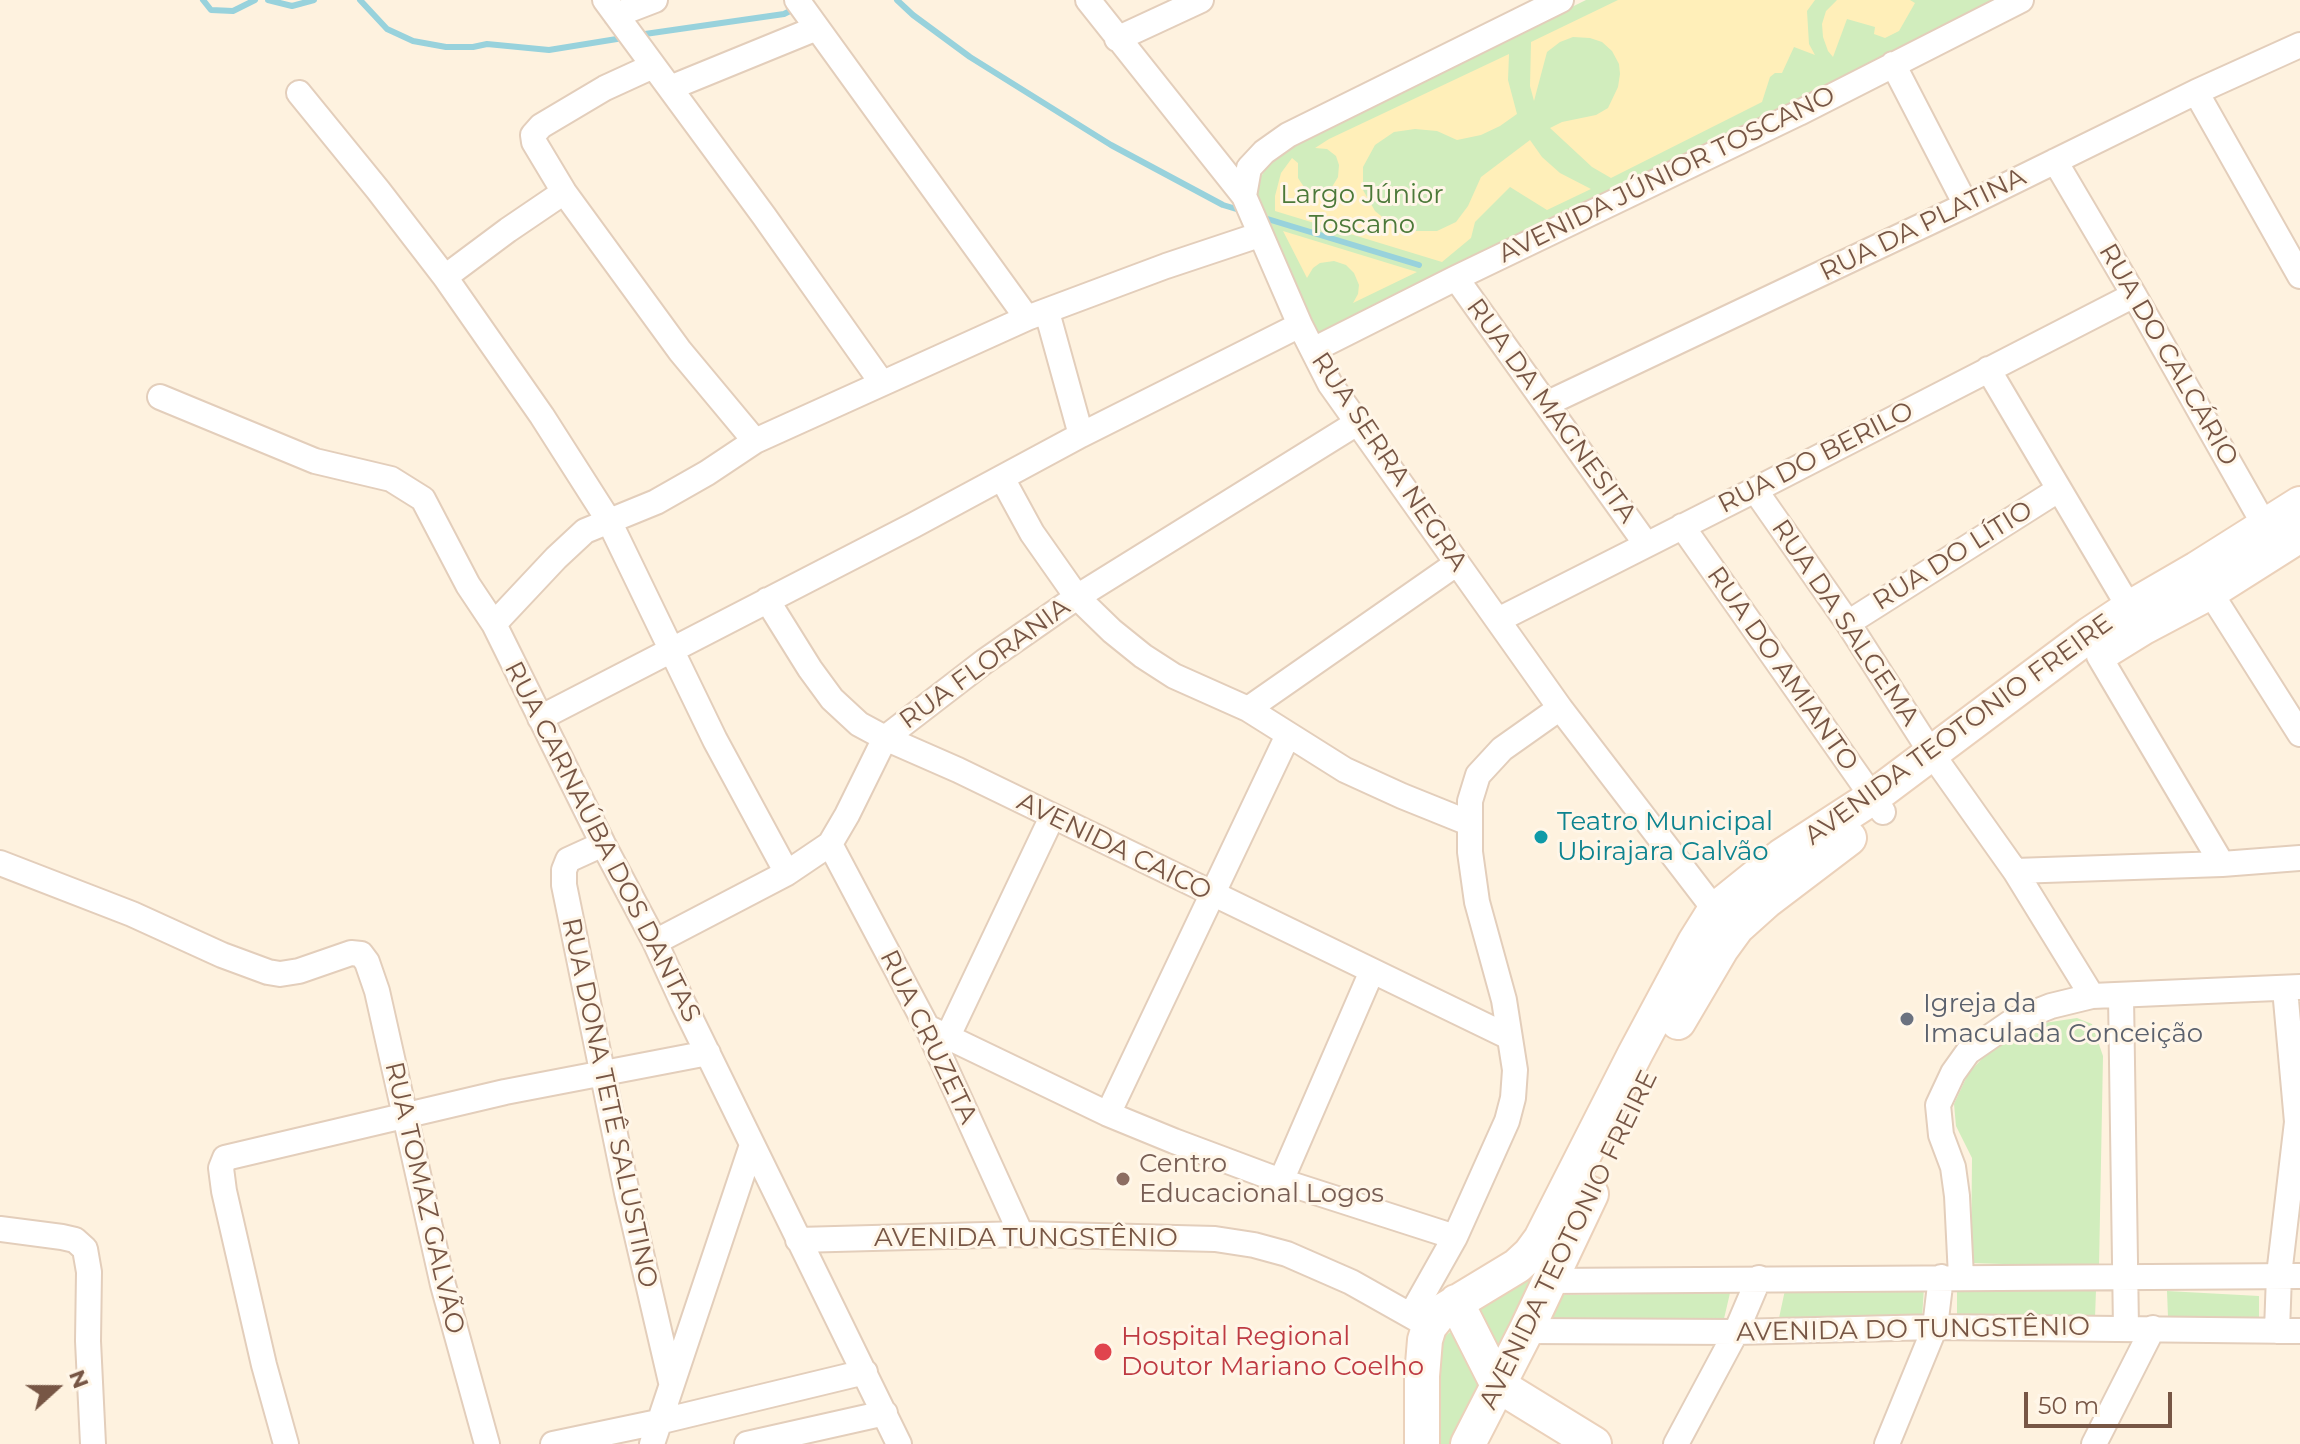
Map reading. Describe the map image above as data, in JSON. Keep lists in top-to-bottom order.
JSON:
{
  "streets": {
    "street": [
      "AVENIDA JÚNIOR TOSCANO",
      "RUA DA PLATINA",
      "RUA DO CALCÁRIO",
      "RUA DA MAGNESITA",
      "RUA DO BERILO",
      "RUA SERRA NEGRA",
      "RUA DO LÍTIO",
      "RUA DA SALGEMA",
      "RUA FLORANIA",
      "RUA DO AMIANTO",
      "AVENIDA TEOTONIO FREIRE",
      "RUA CARNAÚBA DOS DANTAS",
      "AVENIDA CAICO",
      "RUA CRUZETA",
      "RUA DONA TETÊ SALUSTINO",
      "RUA TOMAZ GALVÃO",
      "AVENIDA TUNGSTÊNIO",
      "AVENIDA DO TUNGSTÊNIO"
    ]
  },
  "crossings": [
    ["AVENIDA JÚNIOR TOSCANO", "RUA DA MAGNESITA"],
    ["AVENIDA JÚNIOR TOSCANO", "RUA SERRA NEGRA"],
    ["RUA DA PLATINA", "RUA DO CALCÁRIO"],
    ["RUA DA PLATINA", "RUA DA MAGNESITA"],
    ["RUA DO CALCÁRIO", "RUA DO BERILO"],
    ["RUA DO CALCÁRIO", "AVENIDA TEOTONIO FREIRE"],
    ["RUA DA MAGNESITA", "RUA DO BERILO"],
    ["RUA DO BERILO", "RUA SERRA NEGRA"],
    ["RUA DO BERILO", "RUA DA SALGEMA"],
    ["RUA DO BERILO", "RUA DO AMIANTO"],
    ["RUA SERRA NEGRA", "RUA FLORANIA"],
    ["RUA SERRA NEGRA", "AVENIDA TEOTONIO FREIRE"],
    ["RUA DO LÍTIO", "RUA DA SALGEMA"],
    ["RUA DA SALGEMA", "AVENIDA TEOTONIO FREIRE"],
    ["RUA FLORANIA", "RUA CARNAÚBA DOS DANTAS"],
    ["RUA FLORANIA", "AVENIDA CAICO"],
    ["RUA FLORANIA", "RUA CRUZETA"],
    ["RUA DO AMIANTO", "AVENIDA TEOTONIO FREIRE"],
    ["AVENIDA TEOTONIO FREIRE", "AVENIDA TUNGSTÊNIO"],
    ["AVENIDA TEOTONIO FREIRE", "AVENIDA DO TUNGSTÊNIO"],
    ["RUA CARNAÚBA DOS DANTAS", "RUA DONA TETÊ SALUSTINO"],
    ["RUA CARNAÚBA DOS DANTAS", "AVENIDA TUNGSTÊNIO"],
    ["RUA CRUZETA", "AVENIDA TUNGSTÊNIO"]
  ],
  "parks": ["Largo Júnior Toscano"],
  "places": [
    "Teatro Municipal Ubirajara Galvão",
    "Igreja da Imaculada Conceição",
    "Centro Educacional Logos",
    "Hospital Regional Doutor Mariano Coelho"
  ],
  "scale_bar": "50 m",
  "north": "right"
}
